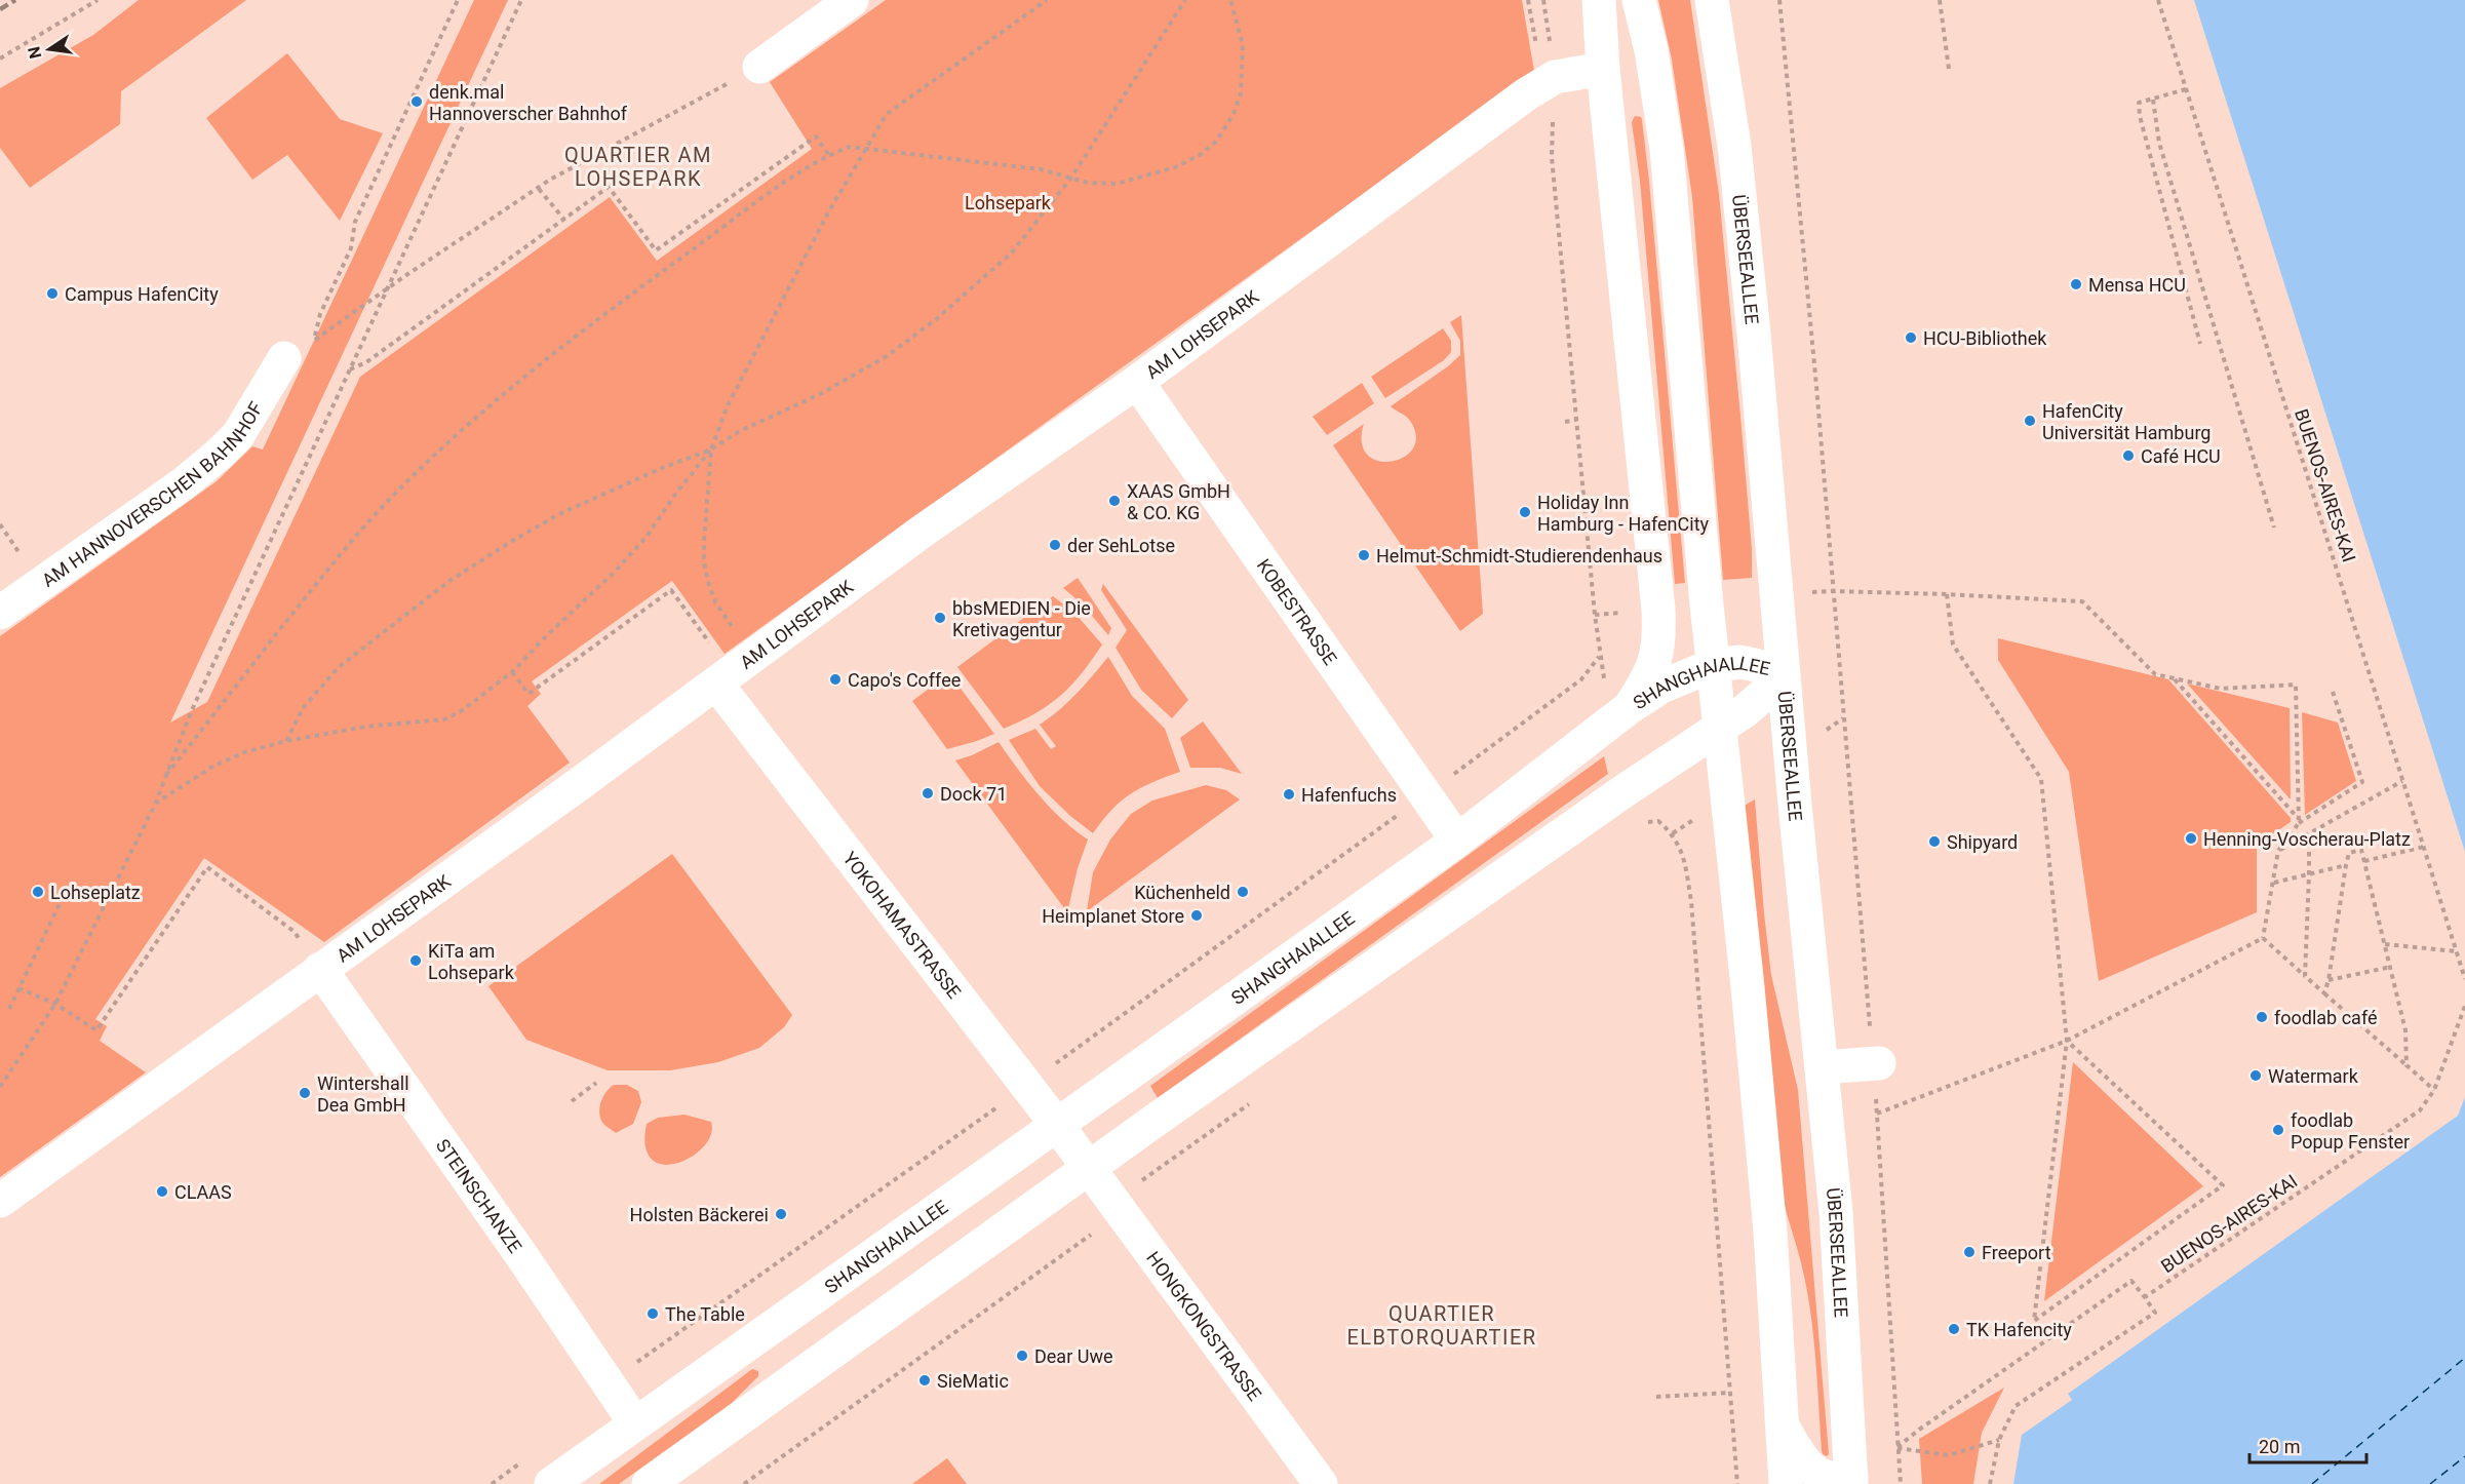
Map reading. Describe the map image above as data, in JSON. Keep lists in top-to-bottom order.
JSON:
{
  "streets": {
    "main road": [
      "ÜBERSEEALLEE",
      "AM LOHSEPARK",
      "AM HANNOVERSCHEN BAHNHOF",
      "KOBESTRASSE",
      "SHANGHAIALLEE",
      "YOKOHAMASTRASSE",
      "STEINSCHANZE",
      "HONGKONGSTRASSE"
    ],
    "path": ["BUENOS-AIRES-KAI"]
  },
  "crossings": [
    ["ÜBERSEEALLEE", "SHANGHAIALLEE"],
    ["AM LOHSEPARK", "KOBESTRASSE"],
    ["AM LOHSEPARK", "YOKOHAMASTRASSE"],
    ["AM LOHSEPARK", "STEINSCHANZE"],
    ["KOBESTRASSE", "SHANGHAIALLEE"],
    ["SHANGHAIALLEE", "YOKOHAMASTRASSE"],
    ["SHANGHAIALLEE", "STEINSCHANZE"],
    ["SHANGHAIALLEE", "HONGKONGSTRASSE"],
    ["YOKOHAMASTRASSE", "HONGKONGSTRASSE"]
  ],
  "districts": ["QUARTIER AM LOHSEPARK", "QUARTIER ELBTORQUARTIER"],
  "parks": ["Lohsepark"],
  "places": [
    "denk.mal Hannoverscher Bahnhof",
    "Mensa HCU",
    "Campus HafenCity",
    "HCU-Bibliothek",
    "HafenCity Universität Hamburg",
    "Café HCU",
    "XAAS GmbH & CO. KG",
    "Holiday Inn Hamburg - HafenCity",
    "der SehLotse",
    "Helmut-Schmidt-Studierendenhaus",
    "bbsMEDIEN - Die Kretivagentur",
    "Capo's Coffee",
    "Dock 71",
    "Hafenfuchs",
    "Henning-Voscherau-Platz",
    "Shipyard",
    "Lohseplatz",
    "Küchenheld",
    "Heimplanet Store",
    "KiTa am Lohsepark",
    "foodlab café",
    "Watermark",
    "Wintershall Dea GmbH",
    "foodlab Popup Fenster",
    "CLAAS",
    "Holsten Bäckerei",
    "Freeport",
    "The Table",
    "TK Hafencity",
    "Dear Uwe",
    "SieMatic"
  ],
  "scale_bar": "20 m",
  "north": "left"
}
